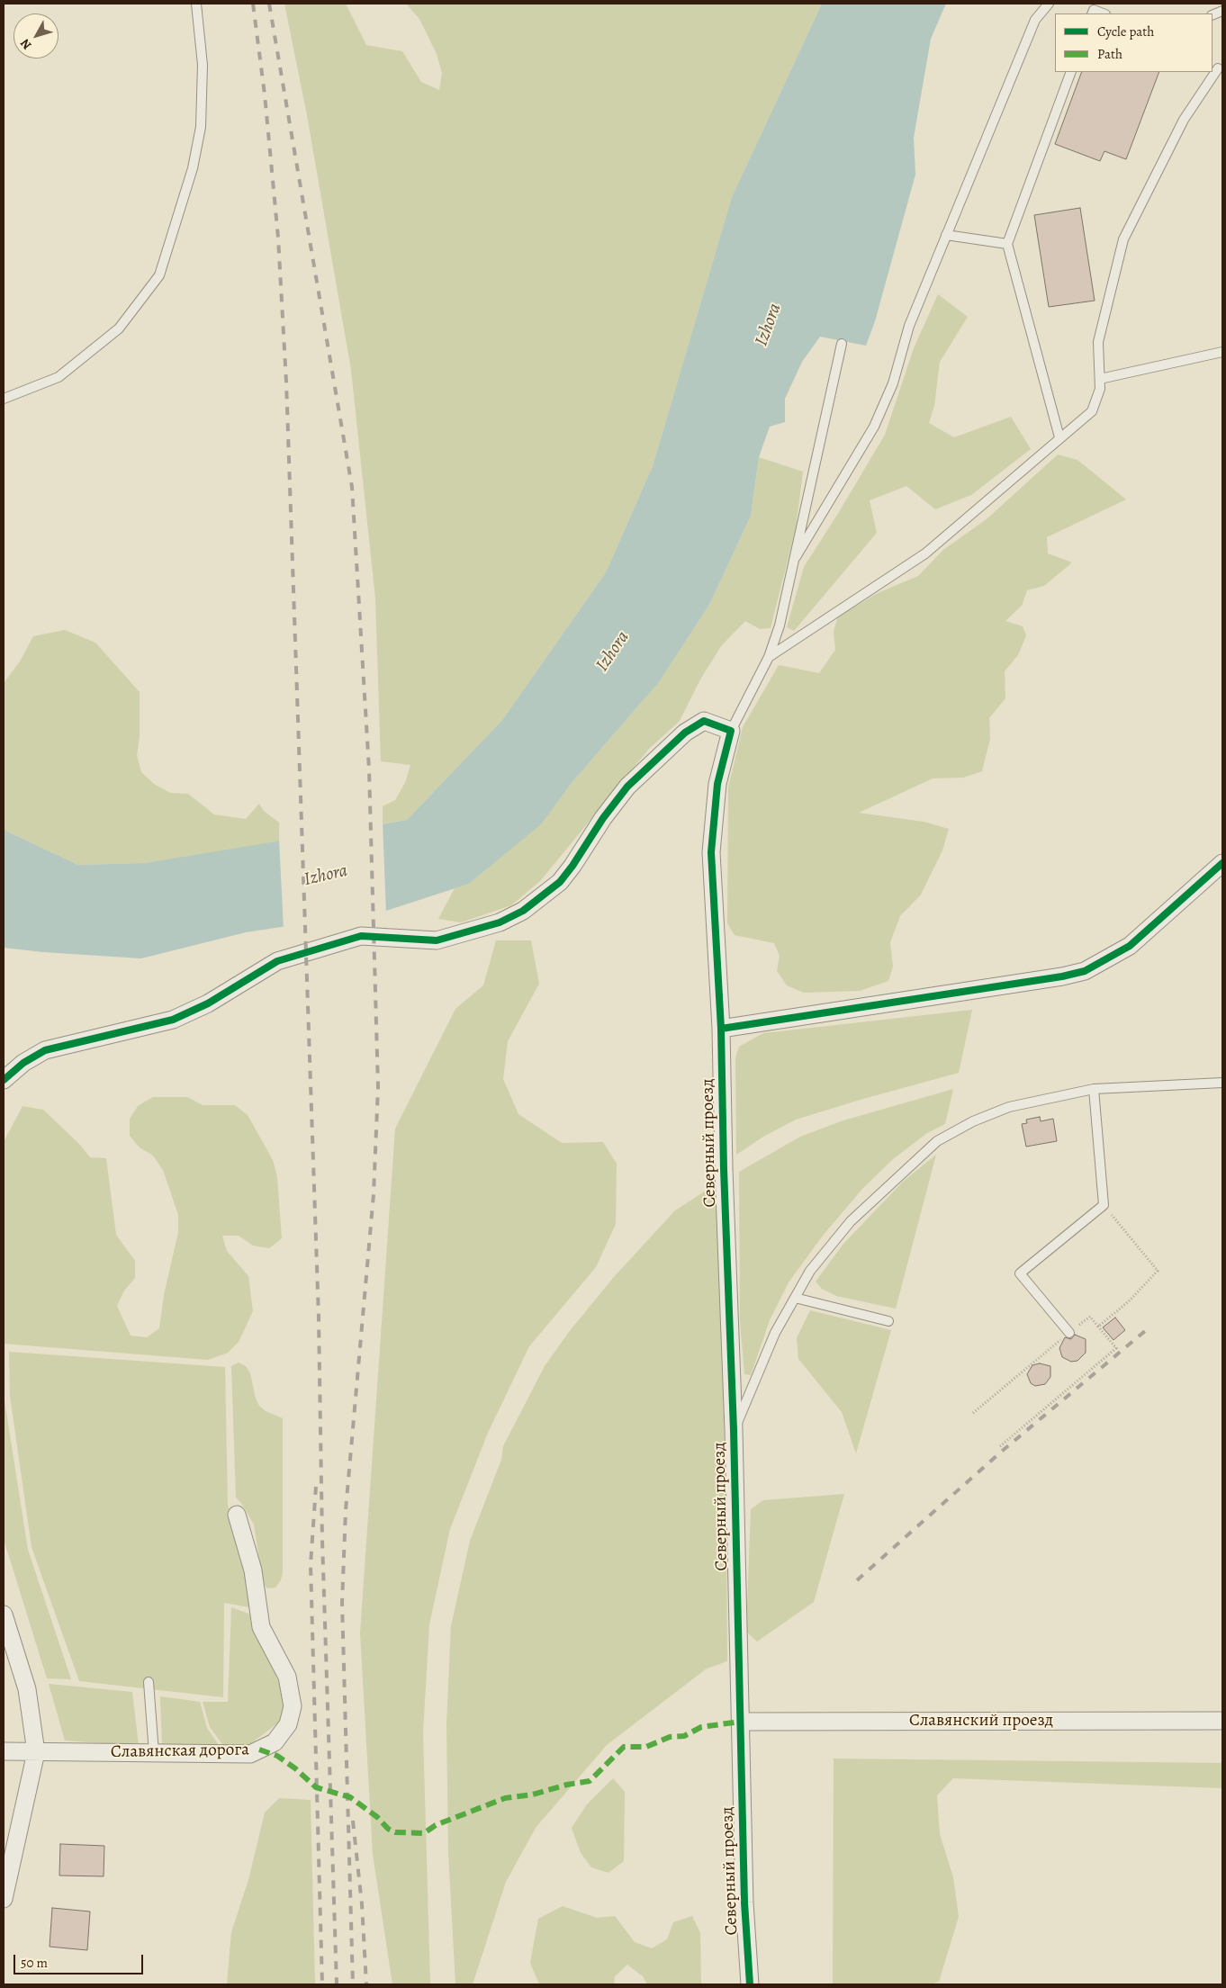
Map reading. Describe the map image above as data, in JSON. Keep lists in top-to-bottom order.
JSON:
{
  "streets": {
    "street": ["Северный проезд", "Славянский проезд", "Славянская дорога"]
  },
  "crossings": [
    ["Северный проезд", "Славянский проезд"]
  ],
  "water": ["Izhora"],
  "legend": ["Cycle path", "Path"],
  "scale_bar": "50 m",
  "north": "bottom left"
}
